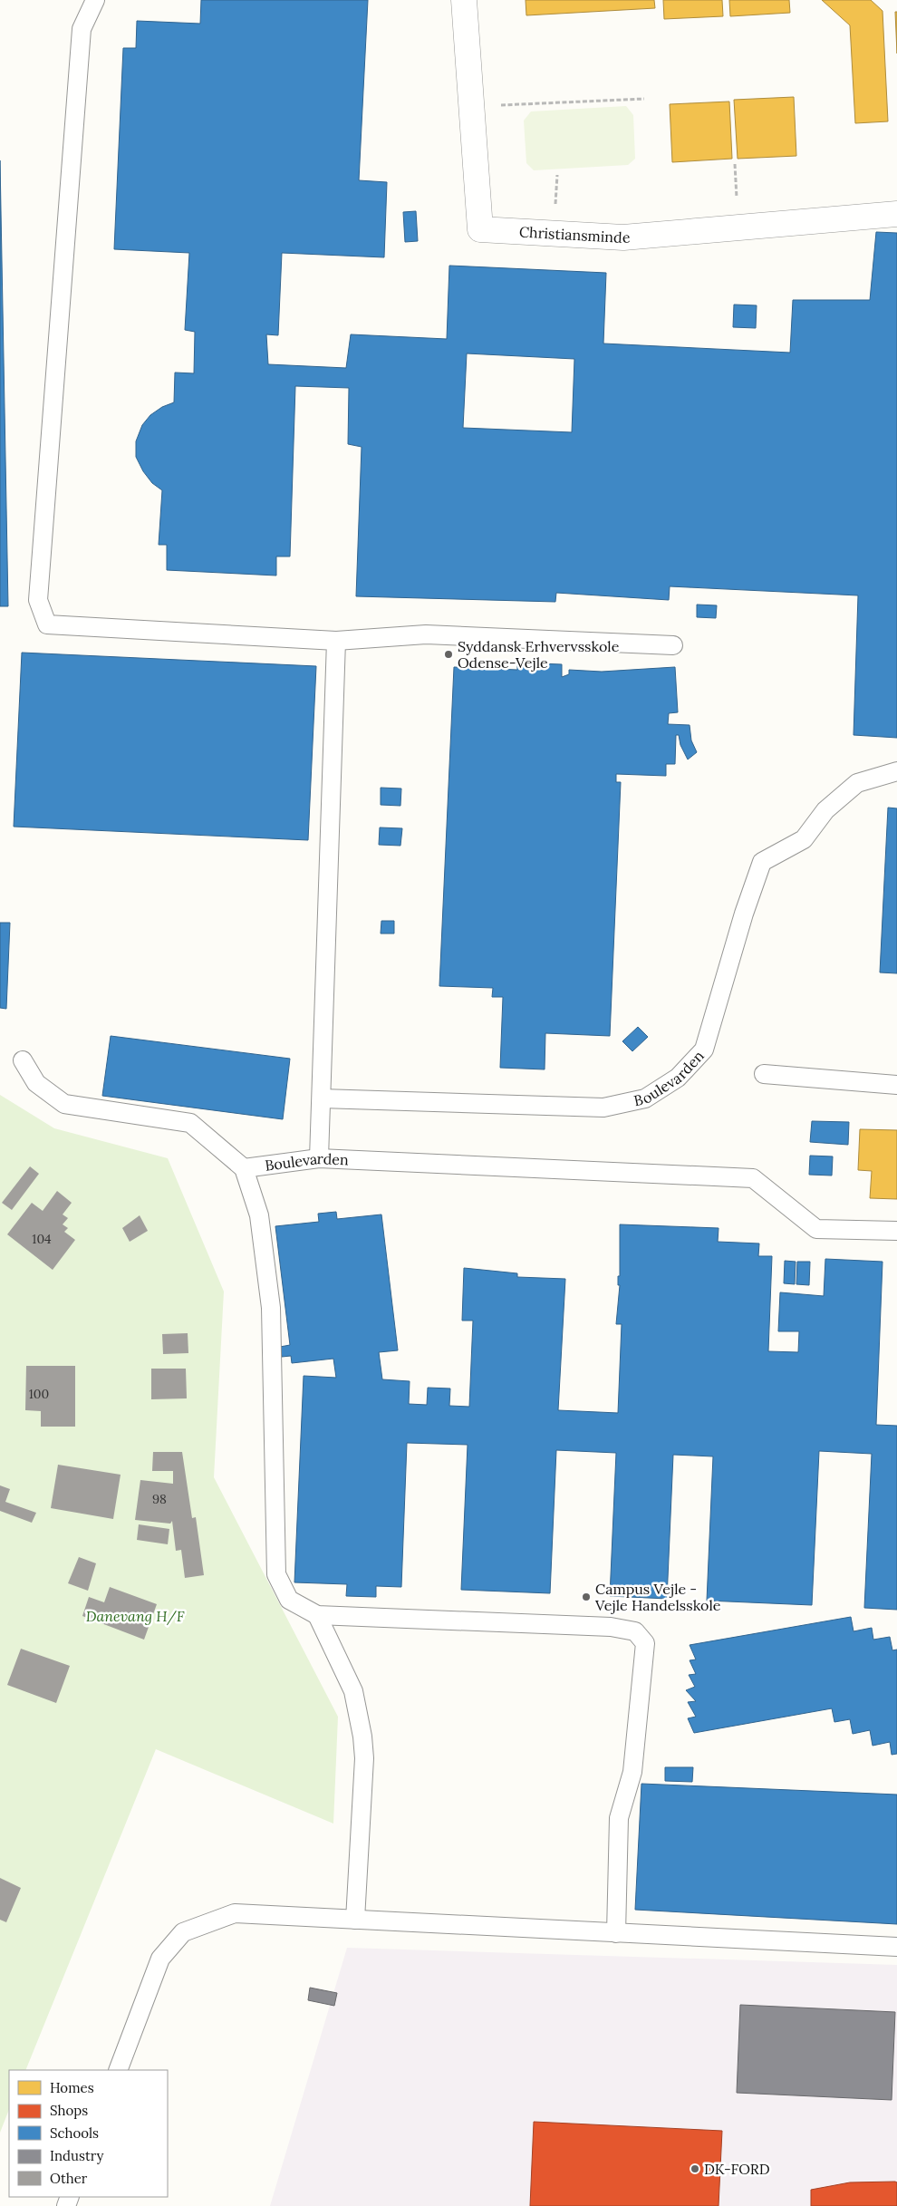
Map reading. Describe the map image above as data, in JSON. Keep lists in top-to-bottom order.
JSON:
{
  "streets": {
    "street": ["Christiansminde"],
    "lane": ["Boulevarden"]
  },
  "parks": ["Danevang H/F"],
  "places": ["Syddansk Erhvervsskole Odense-Vejle", "Campus Vejle - Vejle Handelsskole", "DK-FORD"],
  "house_numbers": ["104", "100", "98"],
  "legend": [
    "Homes",
    "Shops",
    "Schools",
    "Industry",
    "Other"
  ]
}
